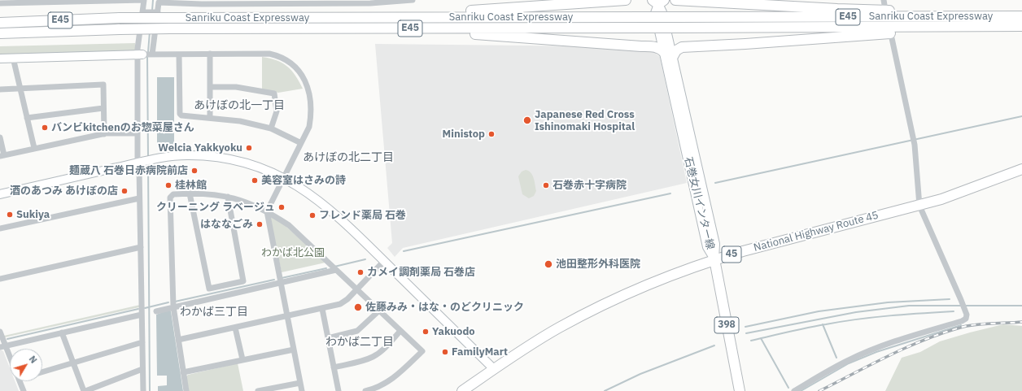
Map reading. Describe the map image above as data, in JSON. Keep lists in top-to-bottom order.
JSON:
{
  "streets": {
    "highway": [
      "Sanriku Coast Expressway",
      "E45",
      "National Highway Route 45",
      "45",
      "398"
    ],
    "street": ["石巻女川インター線"]
  },
  "crossings": [
    ["石巻女川インター線", "National Highway Route 45"],
    ["石巻女川インター線", "398"],
    ["National Highway Route 45", "398"]
  ],
  "districts": [
    "あけぼの北一丁目",
    "あけぼの北二丁目",
    "わかば三丁目",
    "わかば二丁目"
  ],
  "parks": ["わかば北公園"],
  "places": [
    "Japanese Red Cross Ishinomaki Hospital",
    "バンビkitchenのお惣菜屋さん",
    "Ministop",
    "Welcia Yakkyoku",
    "麺蔵八 石巻日赤病院前店",
    "美容室はさみの詩",
    "桂林館",
    "石巻赤十字病院",
    "酒のあつみ あけぼの店",
    "クリーニング ラベージュ",
    "Sukiya",
    "フレンド薬局 石巻",
    "はななごみ",
    "池田整形外科医院",
    "カメイ調剤薬局 石巻店",
    "佐藤みみ・はな・のどクリニック",
    "Yakuodo",
    "FamilyMart"
  ],
  "north": "top right"
}
